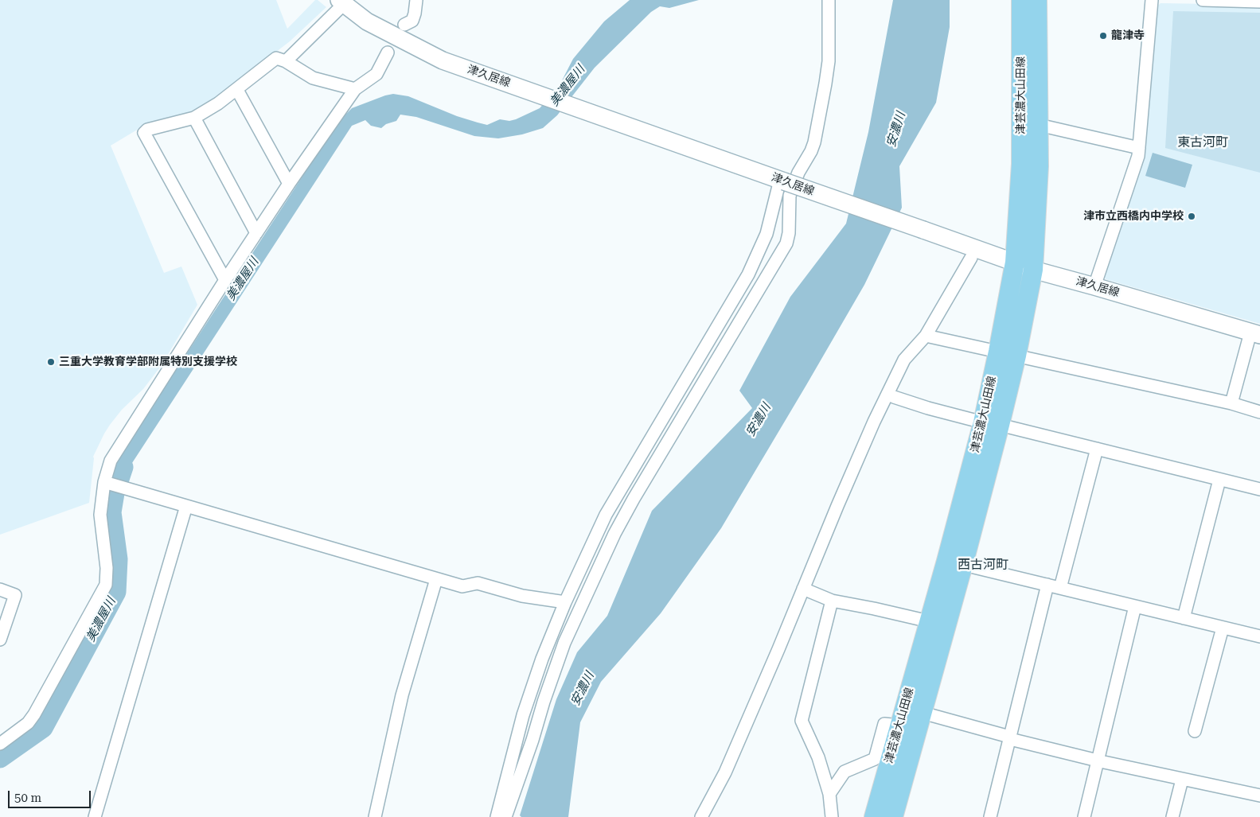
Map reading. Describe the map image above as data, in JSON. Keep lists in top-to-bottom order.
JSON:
{
  "streets": {
    "main road": ["津久居線", "津芸濃大山田線"]
  },
  "crossings": [
    ["津久居線", "津芸濃大山田線"]
  ],
  "districts": ["東古河町", "西古河町"],
  "water": ["美濃屋川", "安濃川"],
  "places": ["龍津寺", "津市立西橋内中学校", "三重大学教育学部附属特別支援学校"],
  "scale_bar": "50 m"
}
